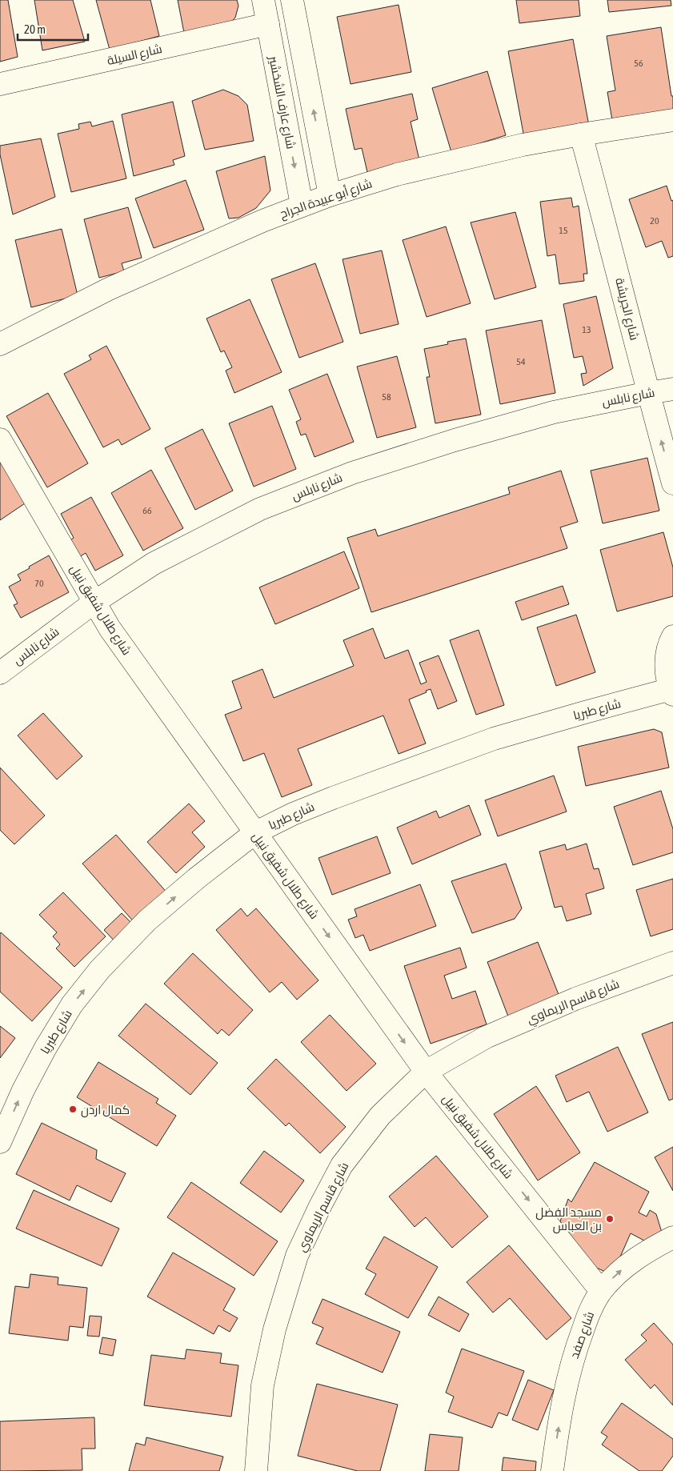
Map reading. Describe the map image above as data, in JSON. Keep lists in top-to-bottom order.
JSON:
{
  "streets": {
    "street": [
      "شارع السيلة",
      "شارع عارف الشخشير",
      "شارع أبو عبيدة الجراح",
      "شارع الجريشة",
      "شارع نابلس",
      "شارع طلال شفيق نبيل",
      "شارع طبريا",
      "شارع قاسم الريماوي",
      "شارع صفد"
    ]
  },
  "crossings": [
    ["شارع السيلة", "شارع عارف الشخشير"],
    ["شارع عارف الشخشير", "شارع أبو عبيدة الجراح"],
    ["شارع أبو عبيدة الجراح", "شارع الجريشة"],
    ["شارع الجريشة", "شارع نابلس"],
    ["شارع نابلس", "شارع طلال شفيق نبيل"],
    ["شارع طلال شفيق نبيل", "شارع طبريا"],
    ["شارع طلال شفيق نبيل", "شارع قاسم الريماوي"],
    ["شارع طلال شفيق نبيل", "شارع صفد"]
  ],
  "one_way": ["شارع طلال شفيق نبيل", "شارع طبريا", "شارع صفد"],
  "places": ["كمال اردن", "مسجد الفضل بن العباس"],
  "house_numbers": [
    "56",
    "20",
    "15",
    "13",
    "54",
    "58",
    "66",
    "70"
  ],
  "scale_bar": "20 m"
}
